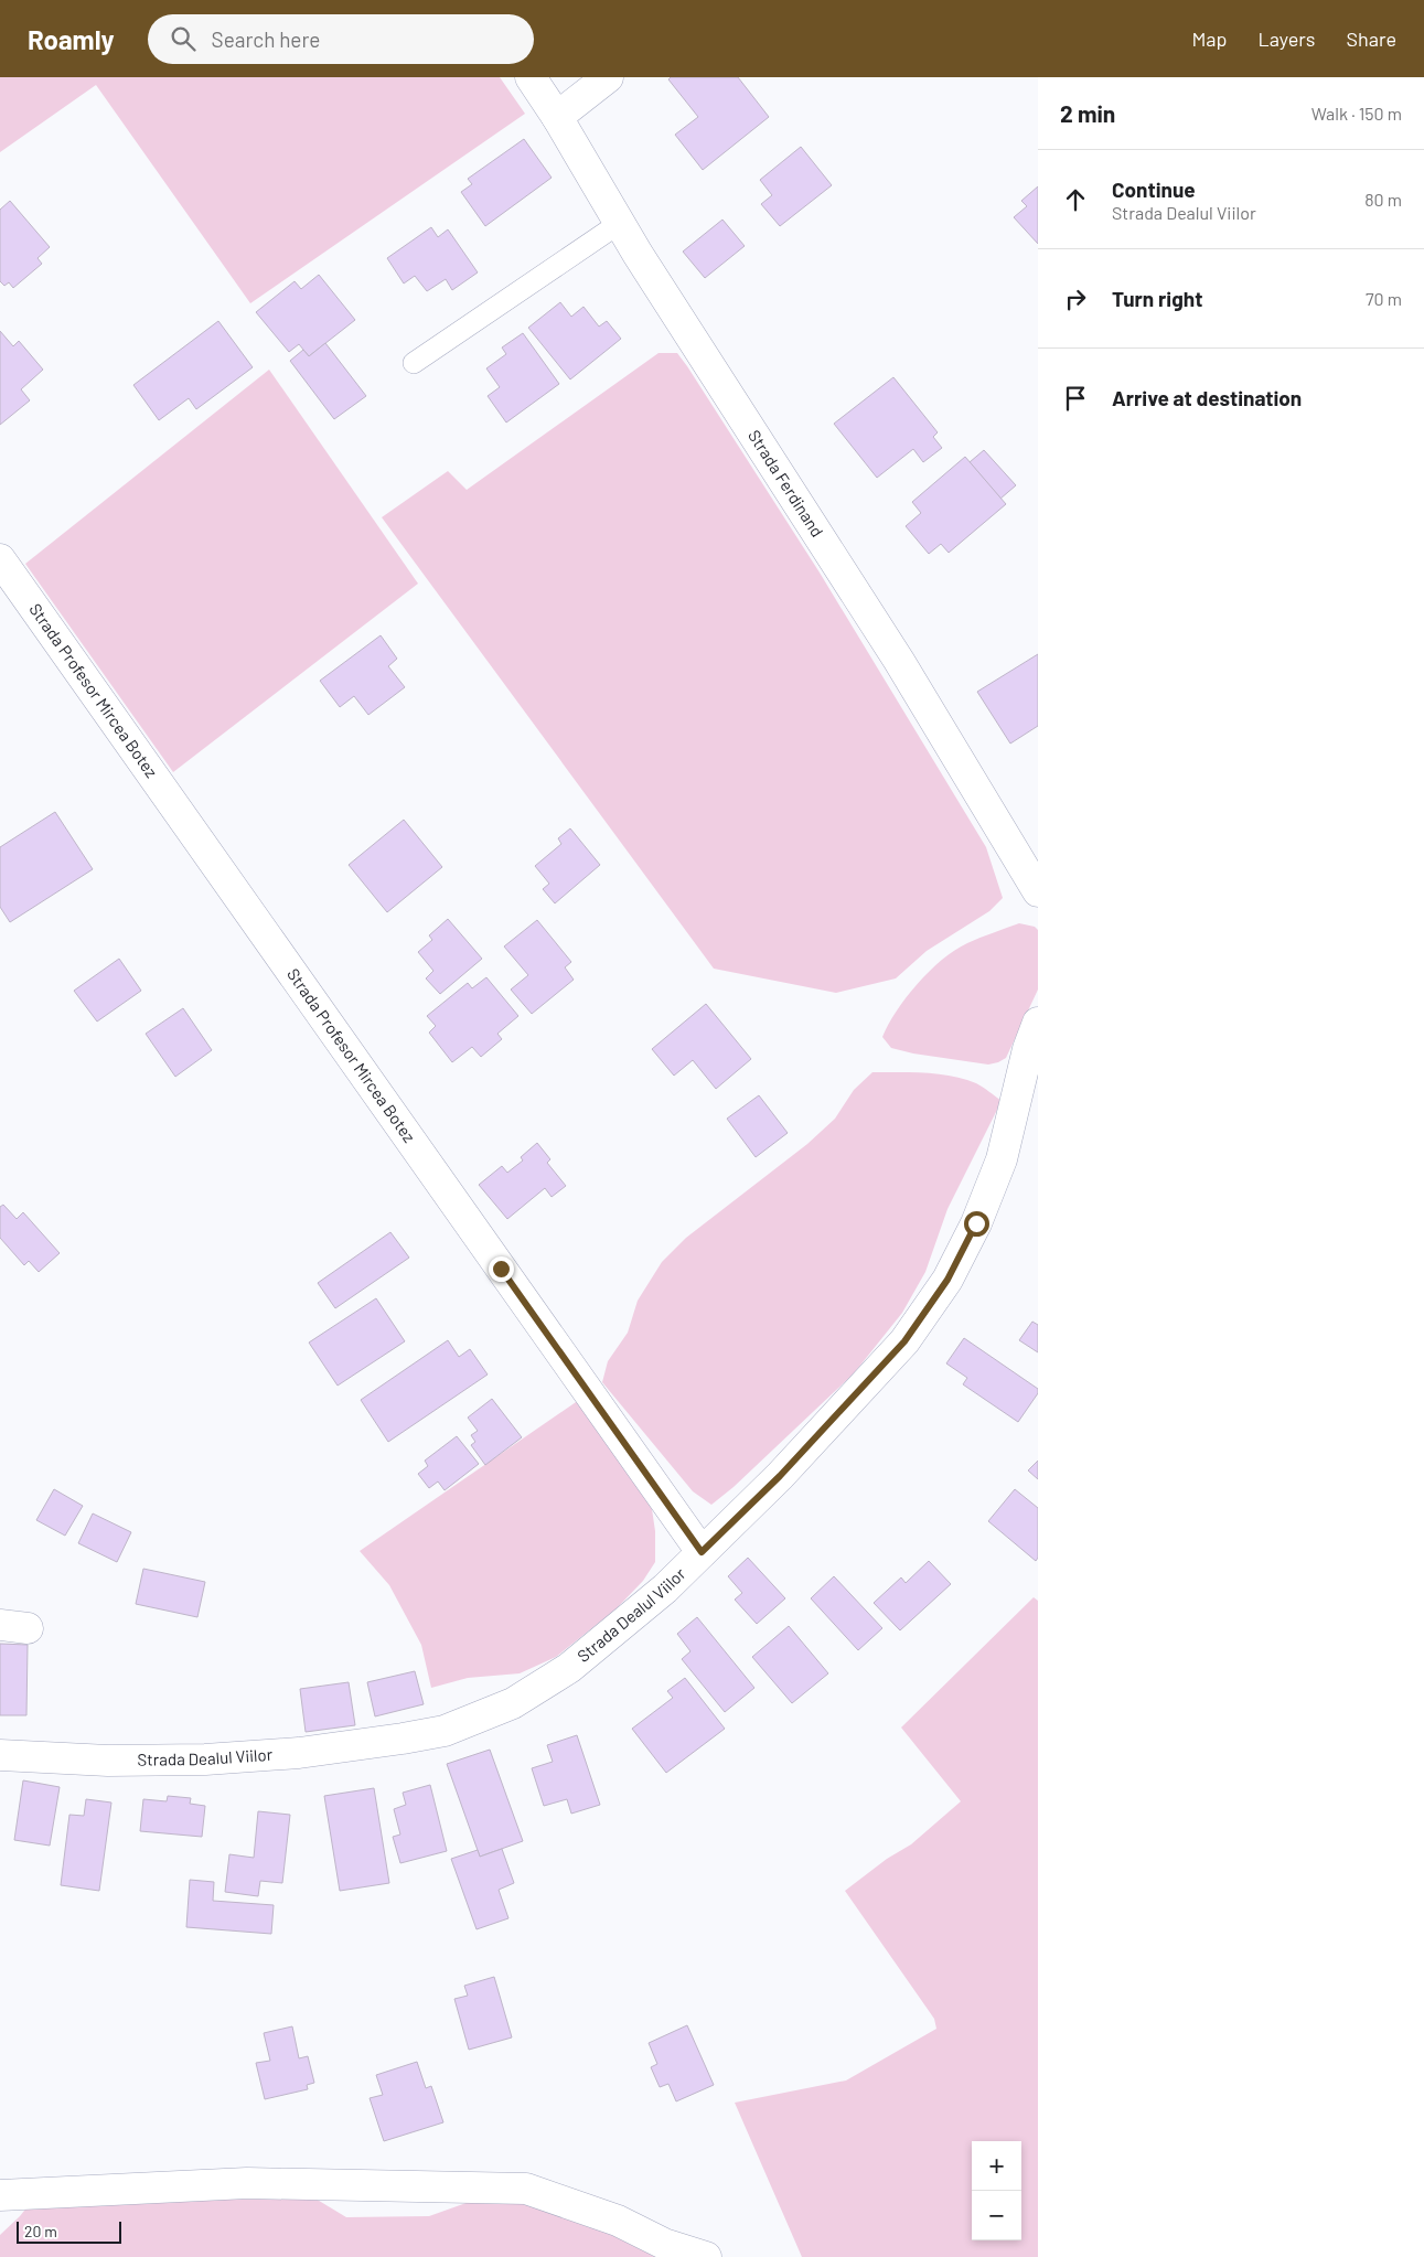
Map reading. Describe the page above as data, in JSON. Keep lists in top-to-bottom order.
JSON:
{
  "streets": {
    "street": ["Strada Ferdinand", "Strada Profesor Mircea Botez", "Strada Dealul Viilor"]
  },
  "crossings": [
    ["Strada Profesor Mircea Botez", "Strada Dealul Viilor"]
  ],
  "scale_bar": "20 m",
  "page": {
    "header": "Roamly",
    "search": "Search here",
    "nav": ["Map", "Layers", "Share"],
    "heading": ["2 min", "Walk · 150 m"],
    "list": [
      ["Continue", "Strada Dealul Viilor", "80 m"],
      ["Turn right", "70 m"],
      "Arrive at destination"
    ],
    "map_buttons": ["+", "−"],
    "scale": "20 m"
  }
}
